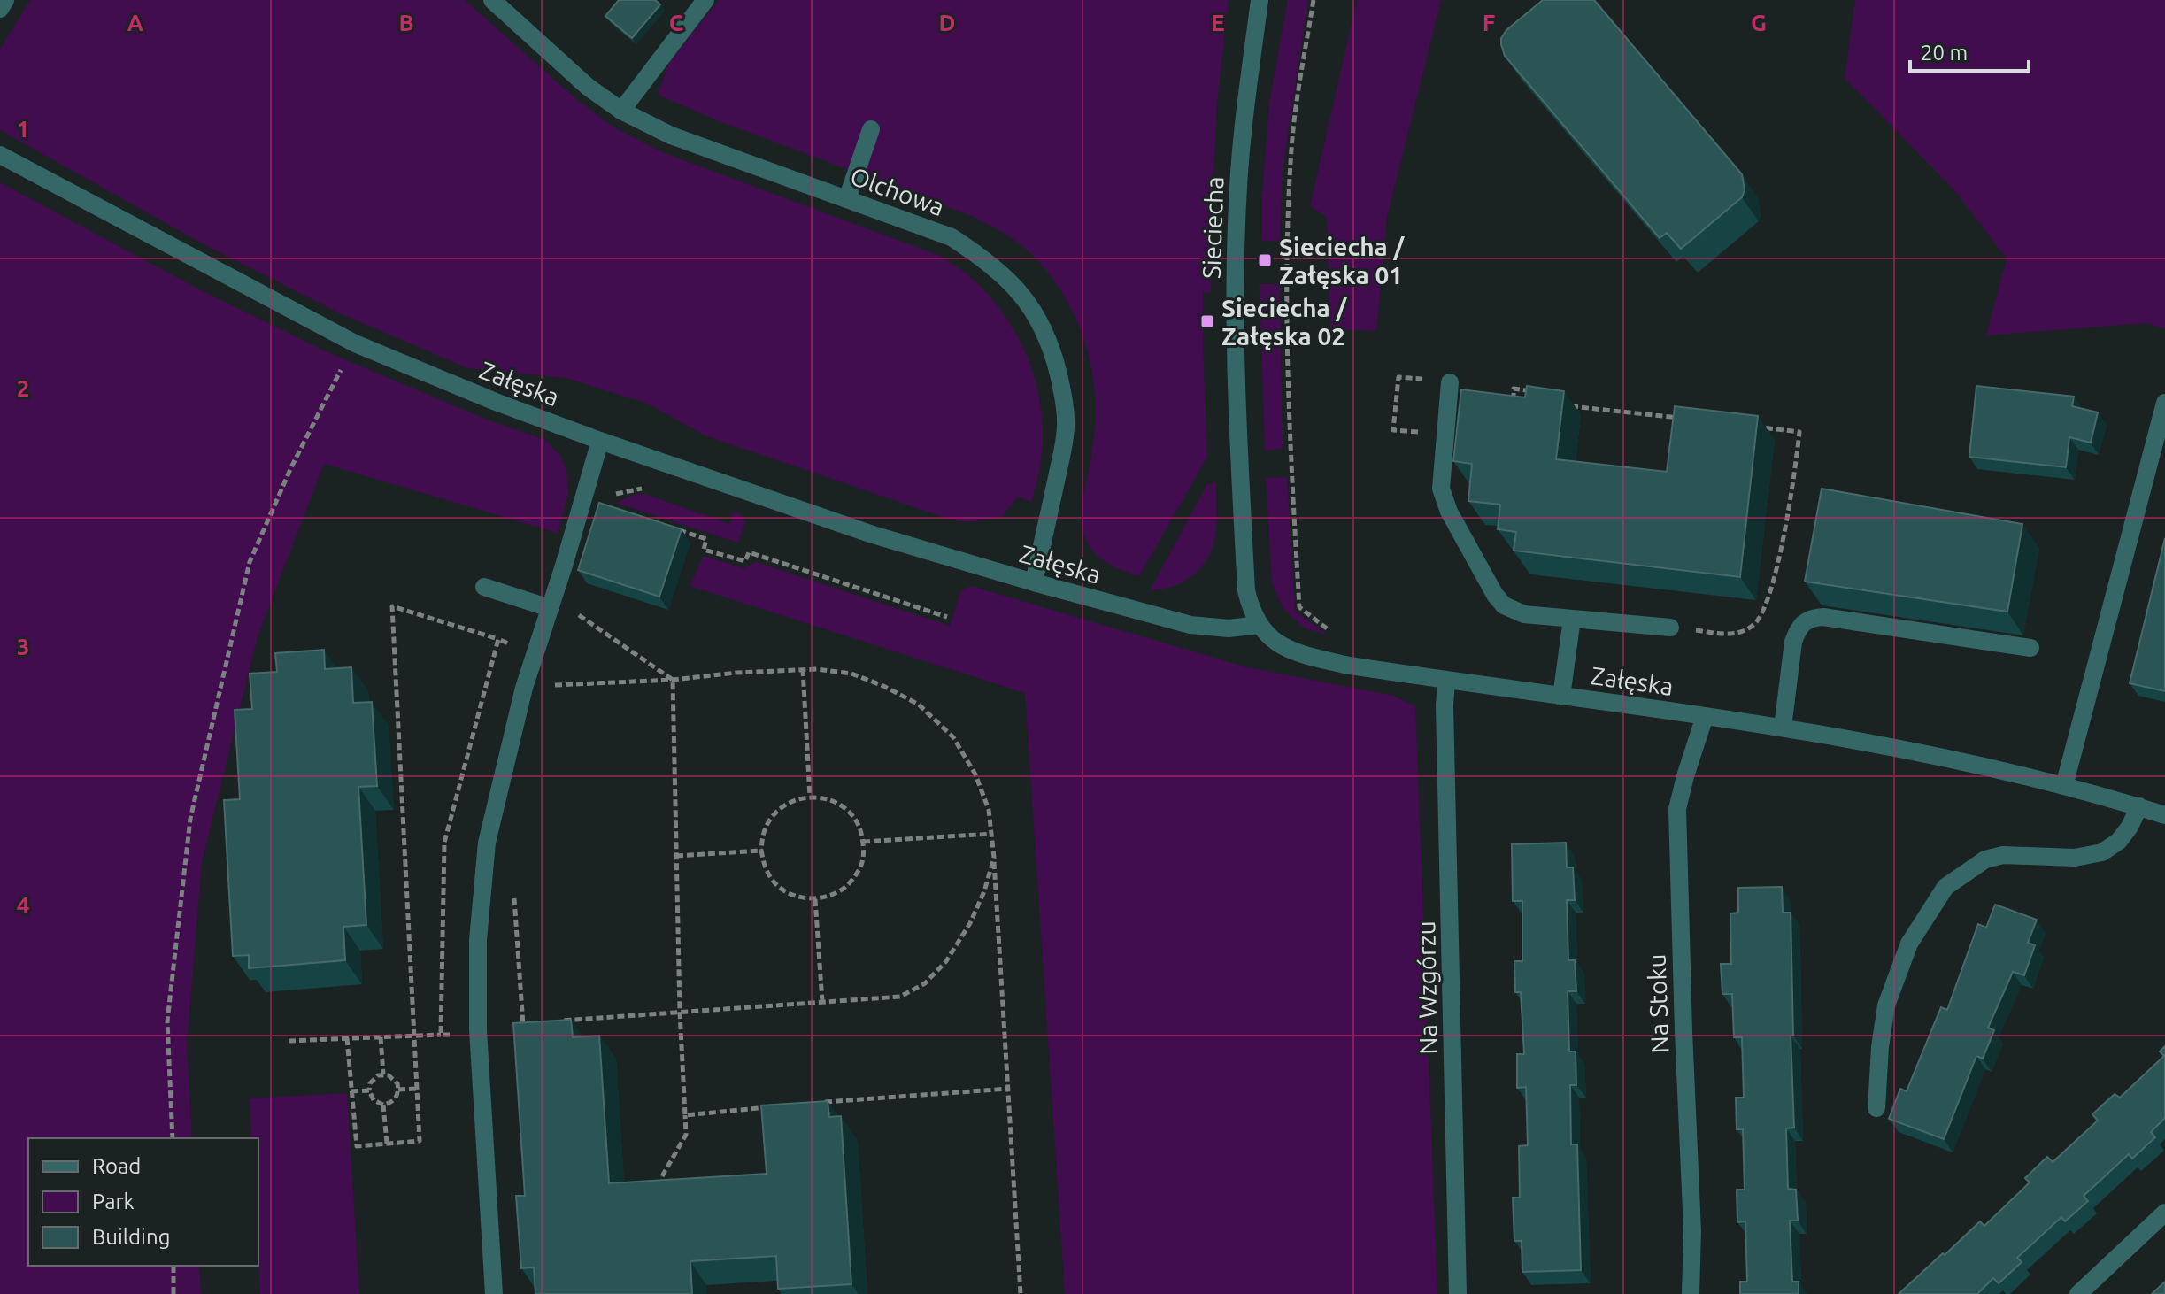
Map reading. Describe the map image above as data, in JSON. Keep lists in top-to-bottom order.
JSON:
{
  "streets": {
    "street": [
      "Olchowa",
      "Sieciecha",
      "Załęska",
      "Na Wzgórzu",
      "Na Stoku"
    ]
  },
  "crossings": [
    ["Olchowa", "Załęska"],
    ["Sieciecha", "Załęska"],
    ["Załęska", "Na Wzgórzu"],
    ["Załęska", "Na Stoku"]
  ],
  "places": {
    "transit": ["Sieciecha / Załęska 01", "Sieciecha / Załęska 02"]
  },
  "legend": ["Road", "Park", "Building"],
  "scale_bar": "20 m",
  "grid": {
    "columns": [
      "A",
      "B",
      "C",
      "D",
      "E",
      "F",
      "G"
    ],
    "rows": [
      "1",
      "2",
      "3",
      "4"
    ]
  }
}
